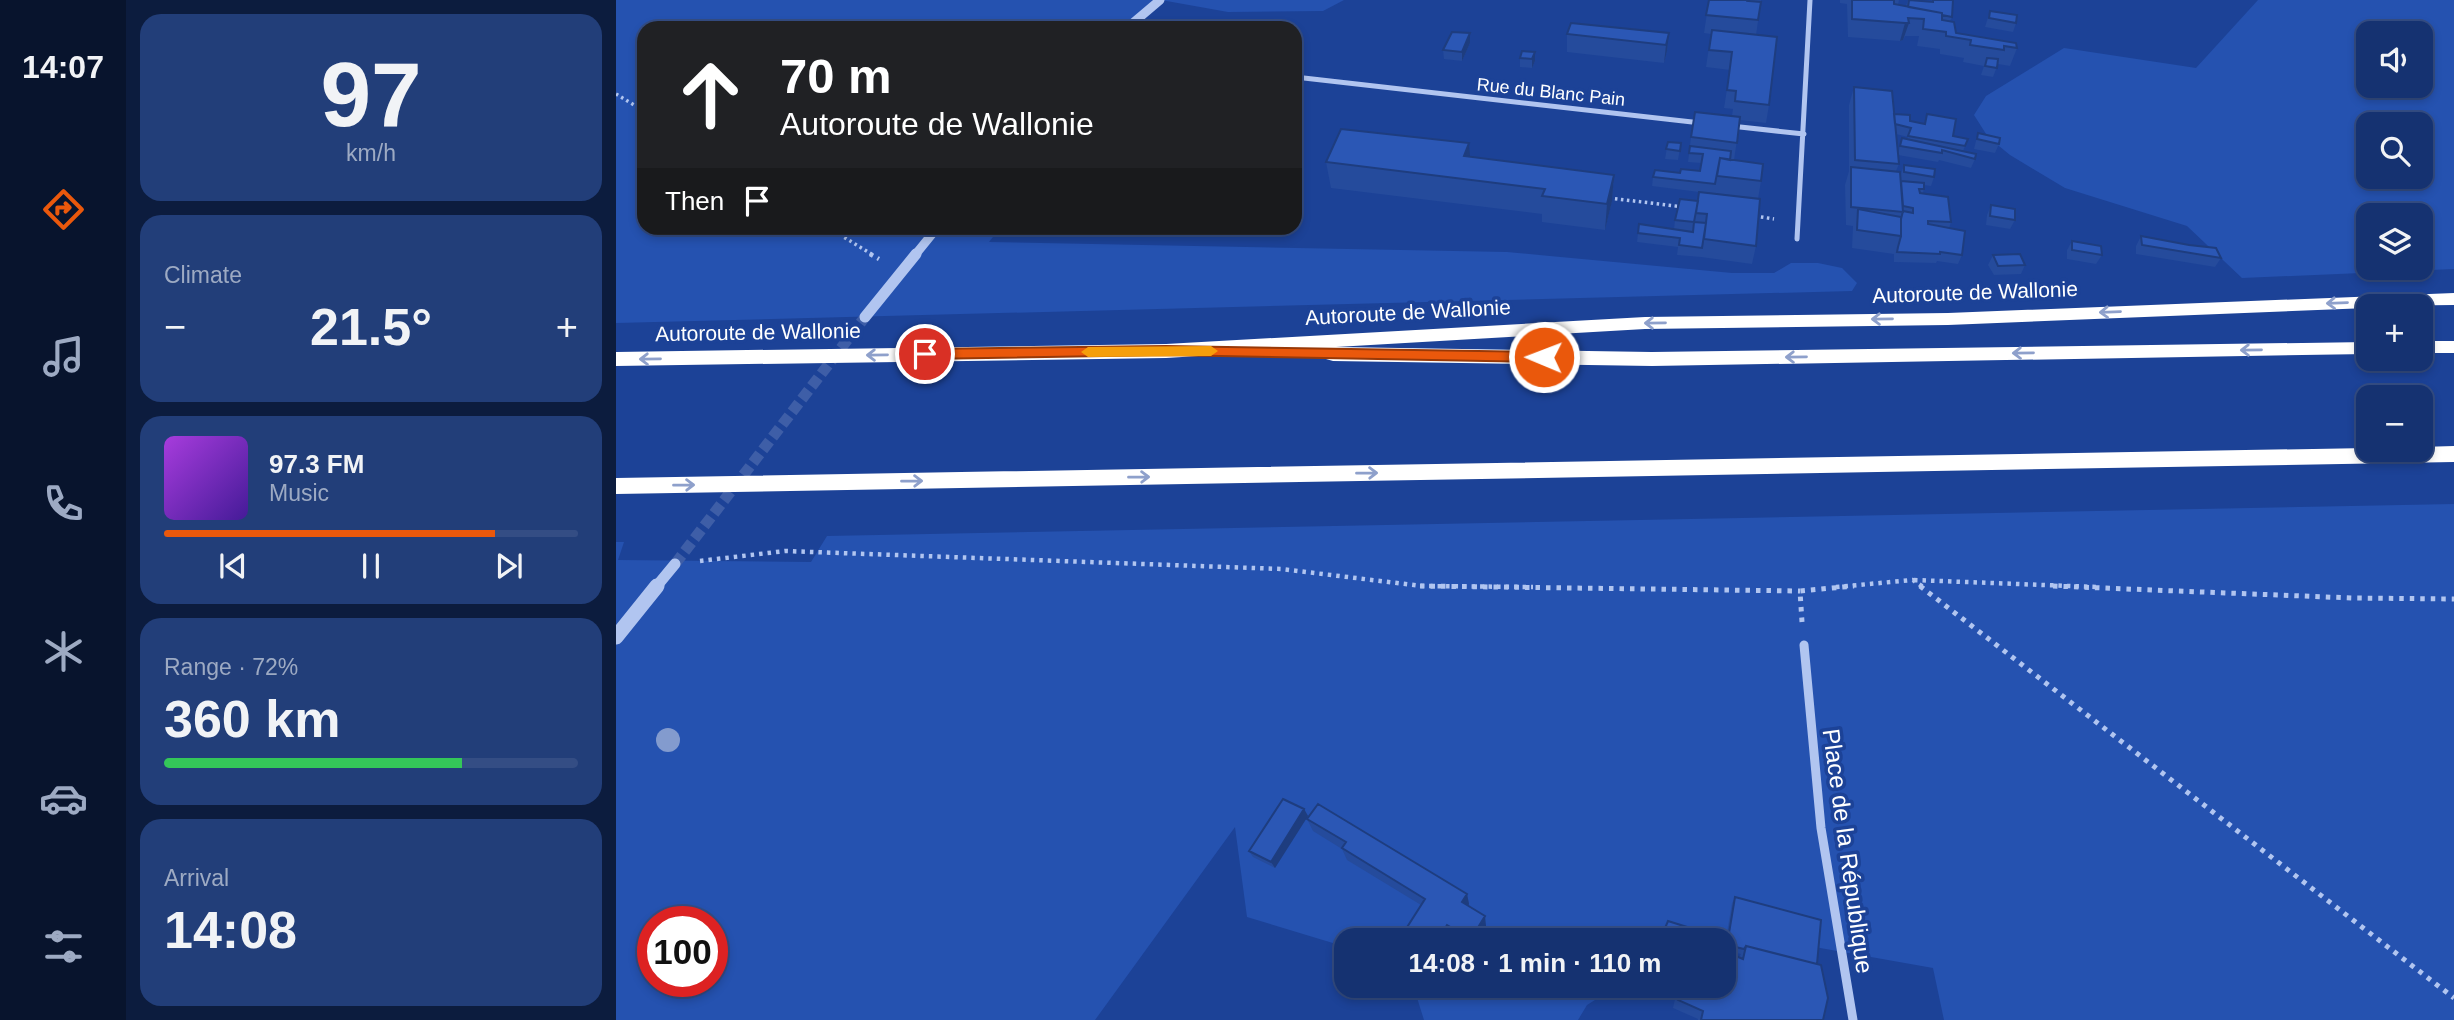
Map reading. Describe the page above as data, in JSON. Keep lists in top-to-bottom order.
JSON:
{
  "streets": {
    "highway": ["Autoroute de Wallonie"],
    "street": ["Rue du Blanc Pain", "Place de la République"]
  },
  "page": {
    "tabs": "14:07",
    "tile": [
      ["97", "km/h"],
      "Climate",
      ["Range · 72%", "360 km"],
      ["Arrival", "14:08"]
    ],
    "map_buttons": ["+", "−"],
    "turn": ["70 m", "Autoroute de Wallonie"],
    "then": "Then",
    "heat": ["−", "21.5°", "+"],
    "song": ["97.3 FM", "Music"],
    "limit": "100",
    "trip": "14:08 · 1 min · 110 m"
  }
}
